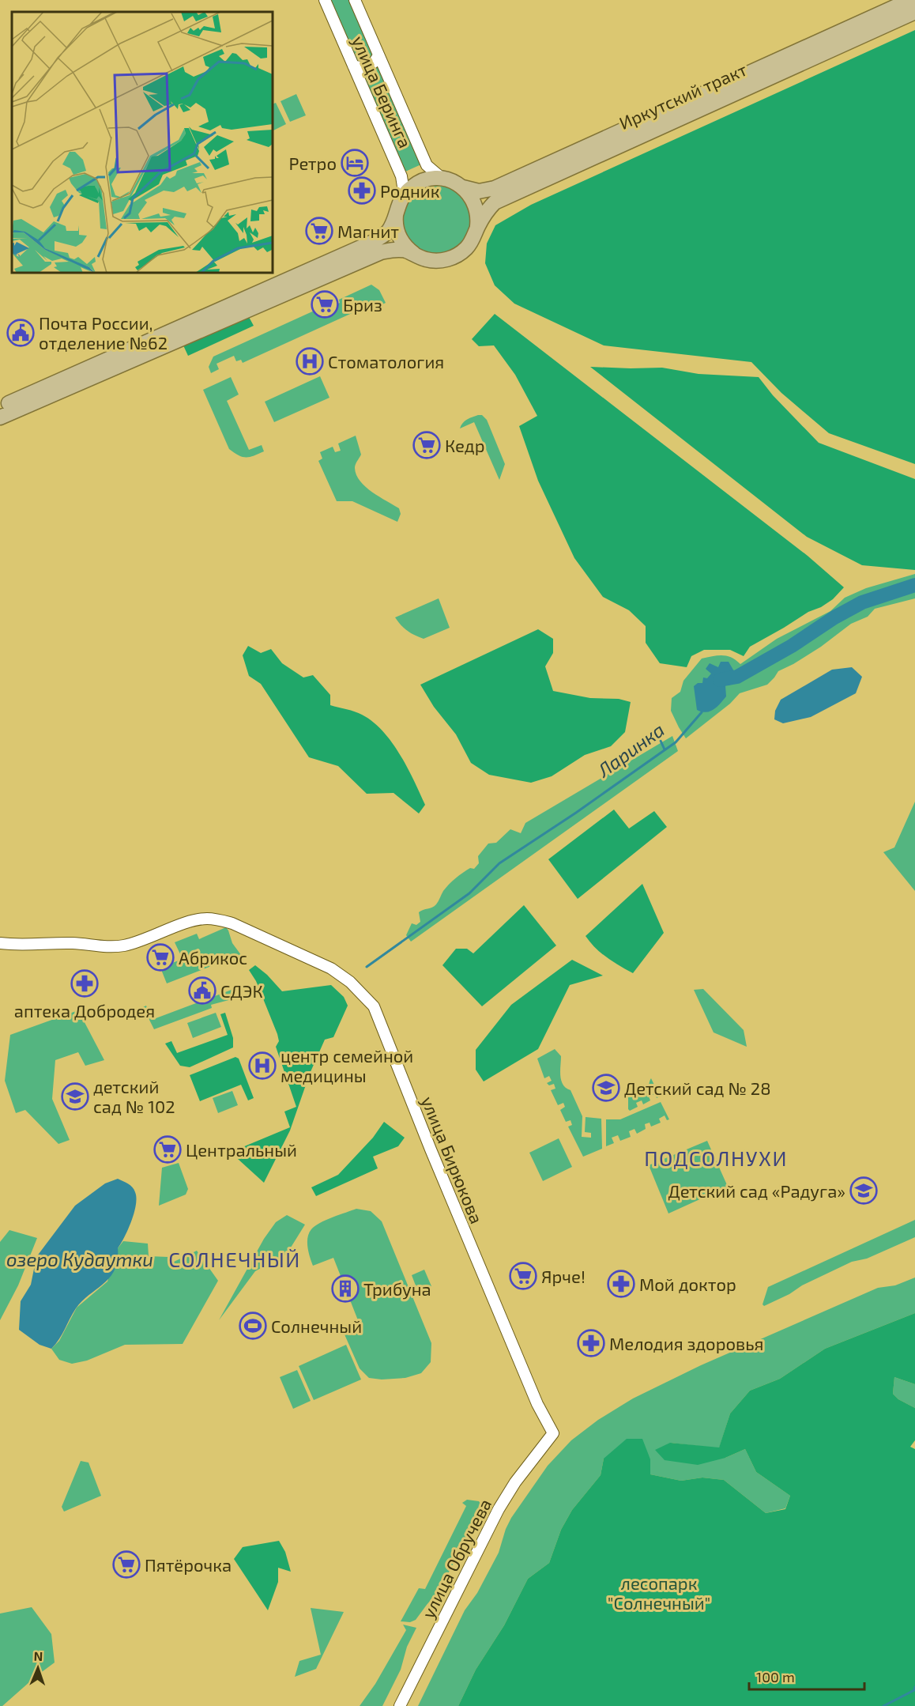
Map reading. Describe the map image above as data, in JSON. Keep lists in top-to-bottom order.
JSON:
{
  "streets": {
    "main road": ["Иркутский тракт"],
    "street": ["улица Беринга", "улица Бирюкова", "улица Обручева"]
  },
  "crossings": [
    ["улица Беринга", "Иркутский тракт"],
    ["улица Бирюкова", "улица Обручева"]
  ],
  "districts": ["ПОДСОЛНУХИ", "СОЛНЕЧНЫЙ"],
  "water": ["Ларинка", "озеро Кудаутки"],
  "parks": ["лесопарк \"Солнечный\""],
  "places": {
    "hotel": ["Ретро"],
    "pharmacy": [
      "Родник",
      "аптека Добродея",
      "Мой доктор",
      "Мелодия здоровья"
    ],
    "supermarket": [
      "Магнит",
      "Бриз",
      "Кедр",
      "Абрикос",
      "Центральный",
      "Ярче!",
      "Пятёрочка"
    ],
    "public building": ["Почта России, отделение №62", "СДЭК"],
    "hospital": ["Стоматология", "центр семейной медицины"],
    "school or university": ["Детский сад № 28", "детский сад № 102", "Детский сад «Радуга»"],
    "building": ["Трибуна"],
    "sports": ["Солнечный"]
  },
  "scale_bar": "100 m",
  "north": "top"
}
